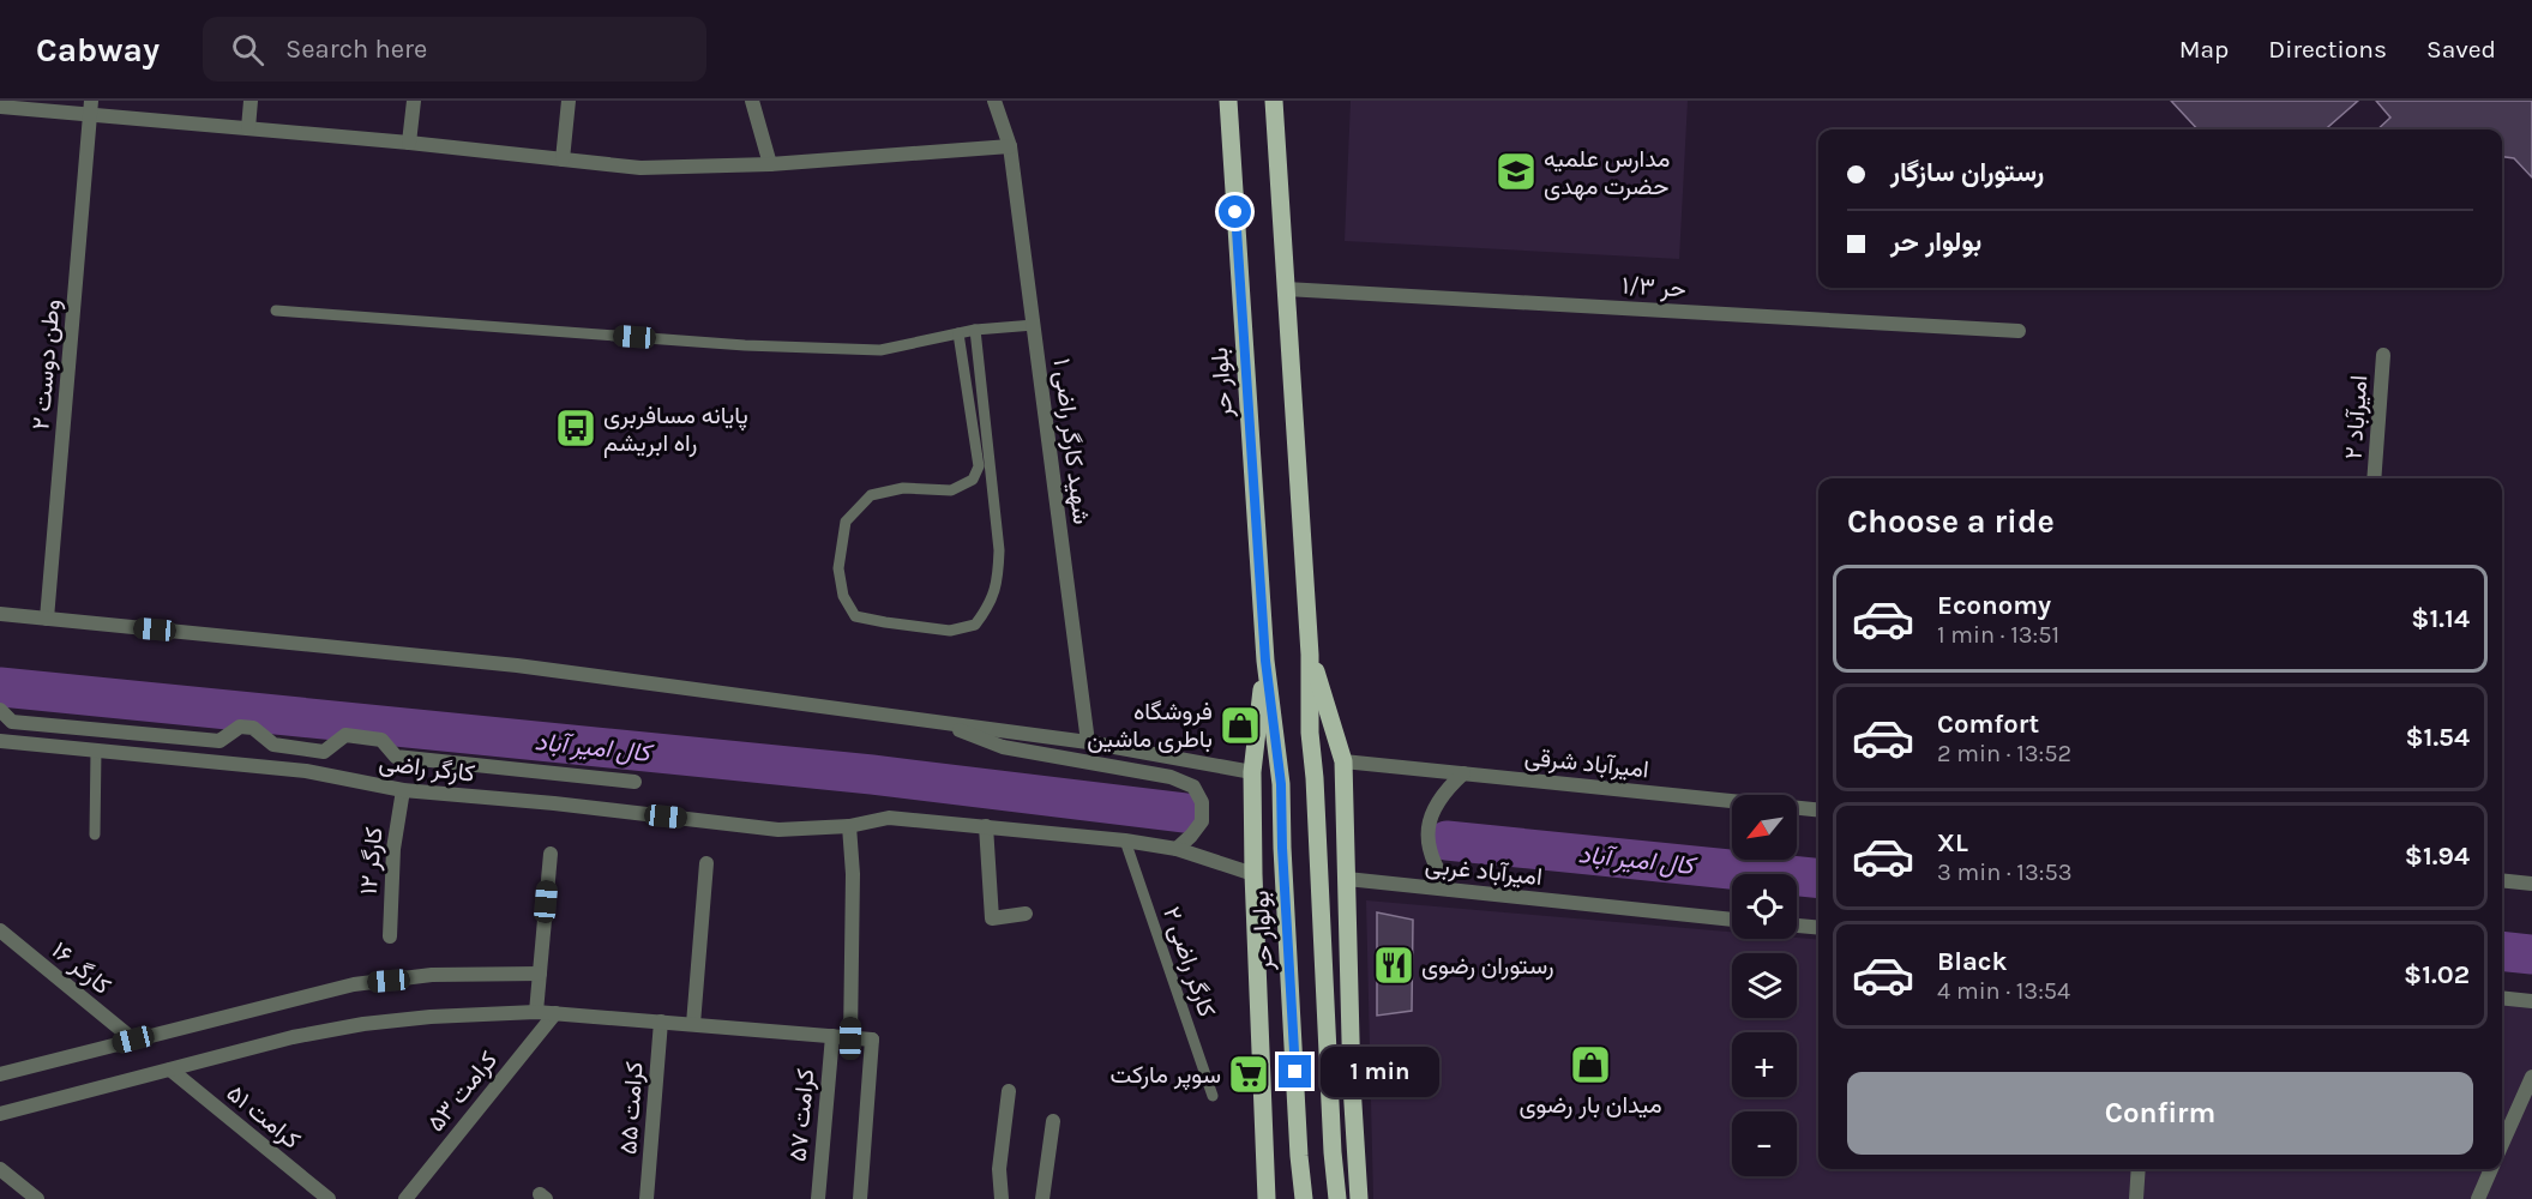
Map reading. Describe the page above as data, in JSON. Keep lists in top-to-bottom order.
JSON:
{
  "streets": {
    "main road": ["بلوار حر", "بولوار حر"],
    "street": [
      "حر ۱/۳",
      "وطن دوست ۲",
      "امیرآباد ۲",
      "شهید کارگر راضی ۱",
      "امیرآباد شرقی",
      "کارگر راضی",
      "کارگر ۱۲",
      "امیرآباد غربی",
      "کارگر ۱۶",
      "کرامت ۵۳",
      "کرامت ۵۵",
      "کرامت ۵۷",
      "کرامت ۵۱"
    ],
    "lane": ["کارگر راضی ۲"]
  },
  "crossings": [
    ["بلوار حر", "بولوار حر"],
    ["کارگر راضی", "کارگر ۱۲"],
    ["کارگر راضی", "کارگر راضی ۲"]
  ],
  "water": ["کال امیر آباد"],
  "places": {
    "school or university": ["مدارس علمیه حضرت مهدی"],
    "bus stop": ["پایانه مسافربری راه ابریشم"],
    "shop": ["فروشگاه باطری ماشین", "میدان بار رضوی"],
    "restaurant": ["رستوران رضوی"],
    "supermarket": ["سوپر مارکت"]
  },
  "north": "bottom left",
  "page": {
    "header": "Cabway",
    "search": "Search here",
    "nav": ["Map", "Directions", "Saved"],
    "banner": ["رستوران سازگار", "بولوار حر"],
    "heading": "Choose a ride",
    "list": [
      {
        "name": "Economy",
        "note": "1 min · 13:51",
        "value": "$1.14"
      },
      {
        "name": "Comfort",
        "note": "2 min · 13:52",
        "value": "$1.54"
      },
      {
        "name": "XL",
        "note": "3 min · 13:53",
        "value": "$1.94"
      },
      {
        "name": "Black",
        "note": "4 min · 13:54",
        "value": "$1.02"
      }
    ],
    "map_buttons": ["+", "−"],
    "bubble": "1 min",
    "buttons": "Confirm"
  }
}
